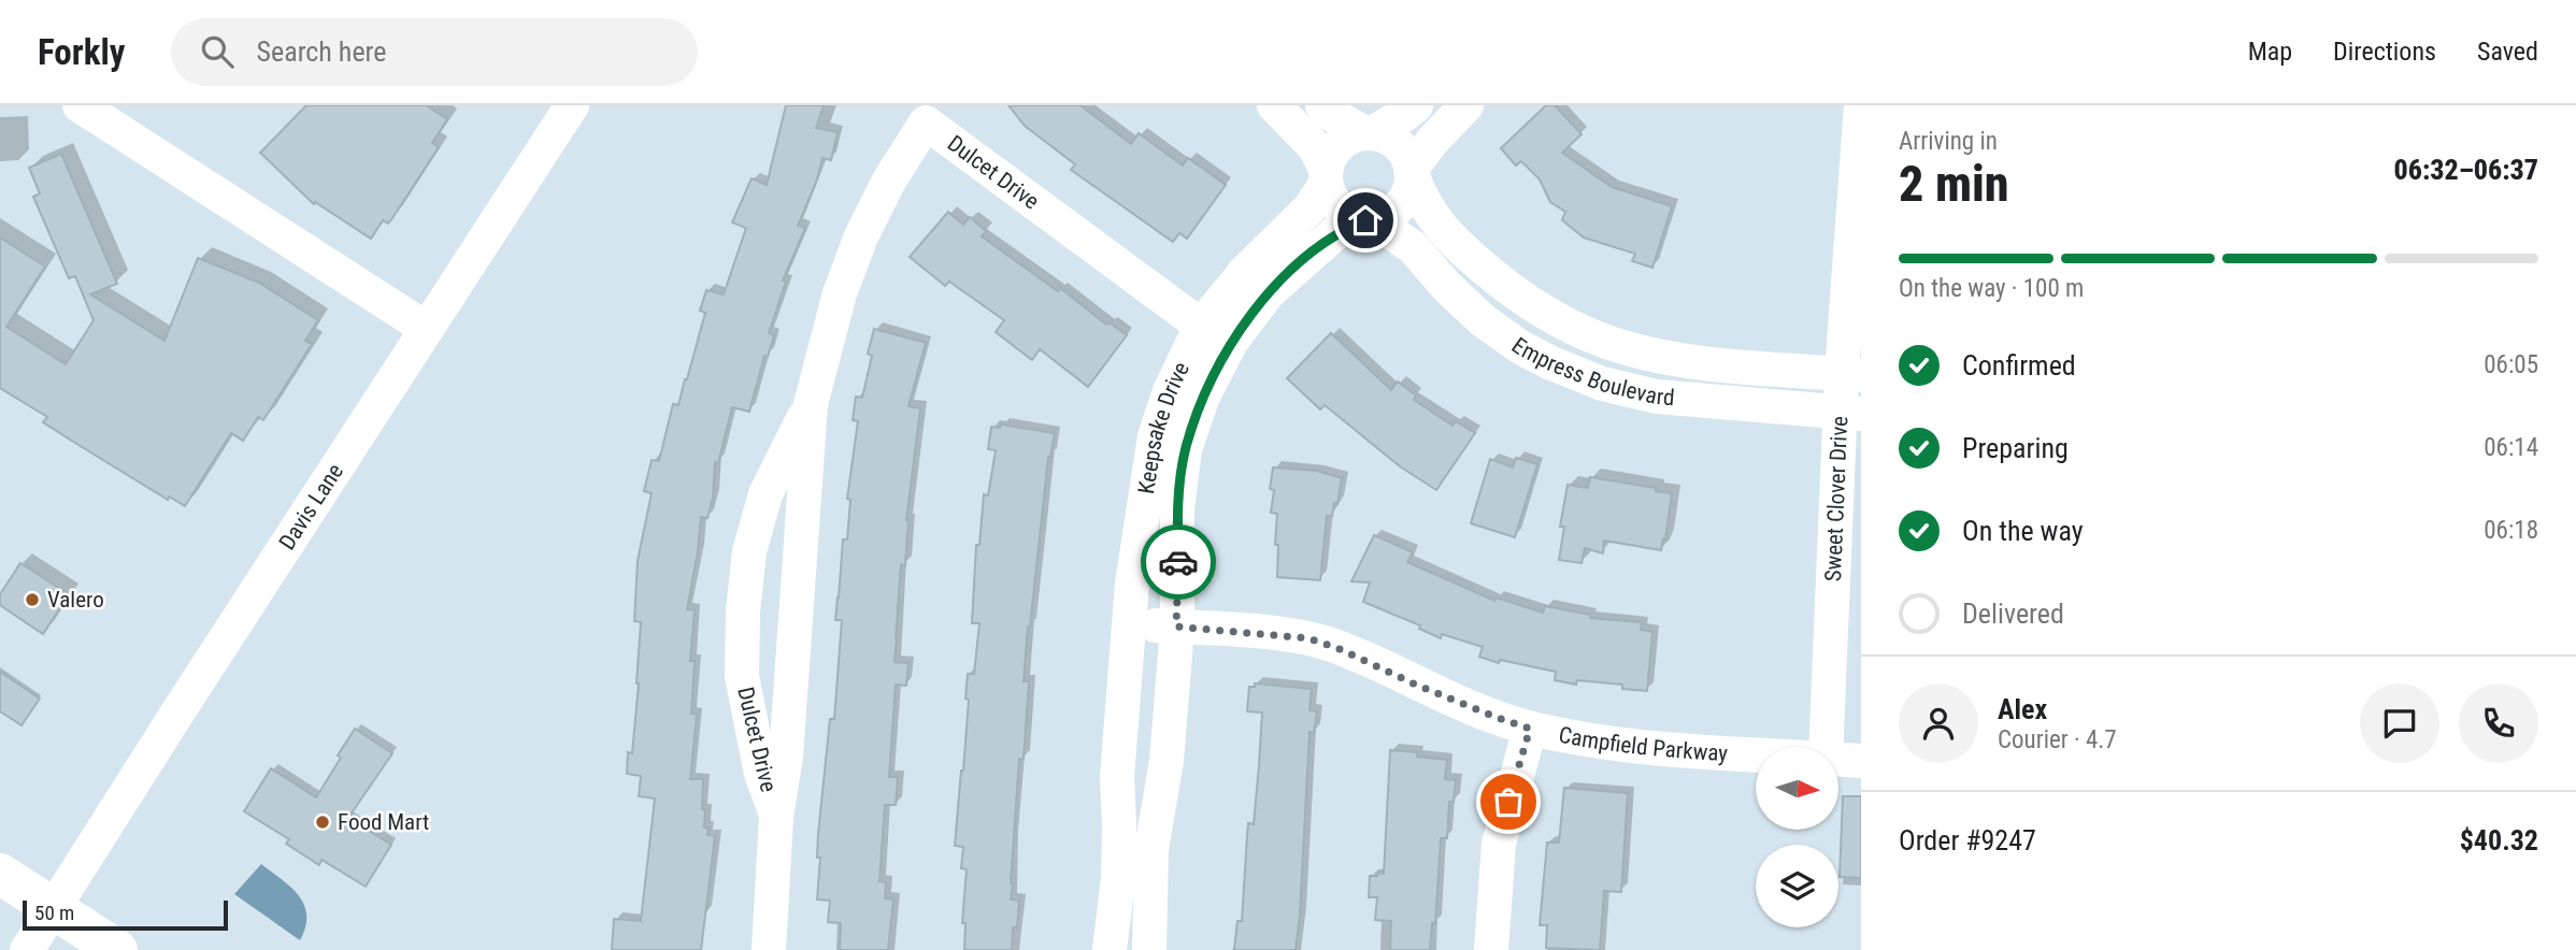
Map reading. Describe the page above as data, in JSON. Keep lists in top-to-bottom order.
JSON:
{
  "streets": {
    "street": [
      "Dulcet Drive",
      "Empress Boulevard",
      "Keepsake Drive",
      "Sweet Clover Drive",
      "Davis Lane",
      "Campfield Parkway"
    ]
  },
  "crossings": [
    ["Dulcet Drive", "Keepsake Drive"],
    ["Empress Boulevard", "Keepsake Drive"],
    ["Empress Boulevard", "Sweet Clover Drive"],
    ["Keepsake Drive", "Campfield Parkway"]
  ],
  "places": ["Valero", "Food Mart"],
  "scale_bar": "50 m",
  "north": "right",
  "page": {
    "header": "Forkly",
    "search": "Search here",
    "nav": ["Map", "Directions", "Saved"],
    "heading": ["2 min", "Arriving in", "06:32–06:37"],
    "panel": [
      "Alex",
      "Courier · 4.7",
      "Order #9247",
      "$40.32"
    ],
    "bar": "On the way · 100 m",
    "list": [
      ["Confirmed", "06:05"],
      ["Preparing", "06:14"],
      ["On the way", "06:18"],
      "Delivered"
    ],
    "scale": "50 m"
  }
}
